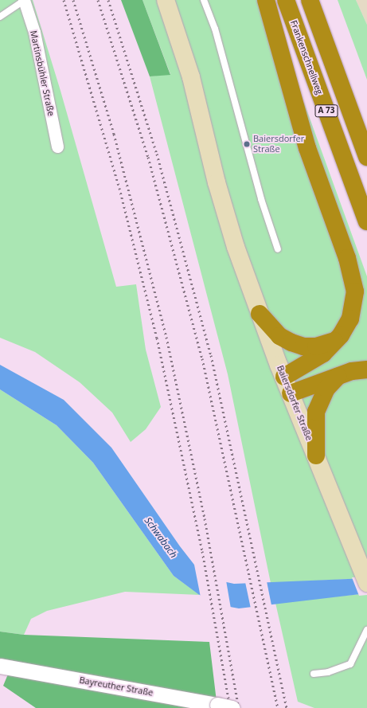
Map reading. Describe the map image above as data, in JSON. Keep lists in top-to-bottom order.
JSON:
{
  "streets": {
    "highway": ["Frankenschnellweg", "A 73"],
    "main road": ["Baiersdorfer Straße"],
    "street": ["Martinsbühler Straße", "Bayreuther Straße"]
  },
  "water": ["Schwabach"],
  "places": ["Baiersdorfer Straße"]
}
